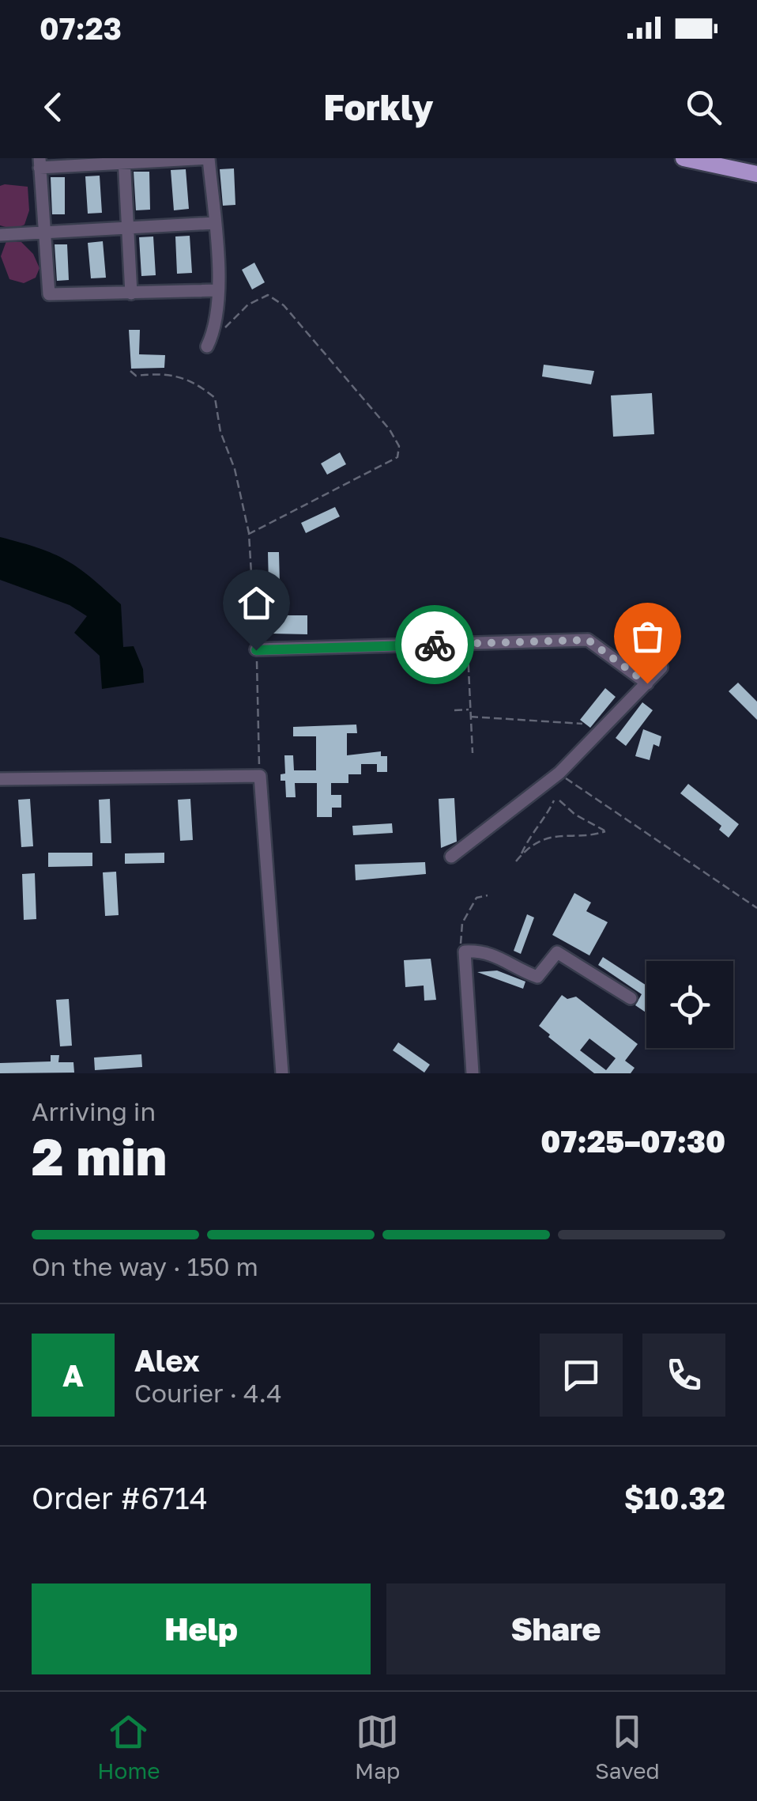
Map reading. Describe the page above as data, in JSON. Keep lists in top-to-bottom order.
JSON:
{
  "page": {
    "status": "07:23",
    "header": "Forkly",
    "heading": ["2 min", "Arriving in", "07:25–07:30"],
    "panel": [
      "Alex",
      "Courier · 4.4",
      "Order #6714",
      "$10.32"
    ],
    "bar": "On the way · 150 m",
    "round": "A",
    "buttons": ["Help", "Share"],
    "tabs": ["Home", "Map", "Saved"]
  }
}
